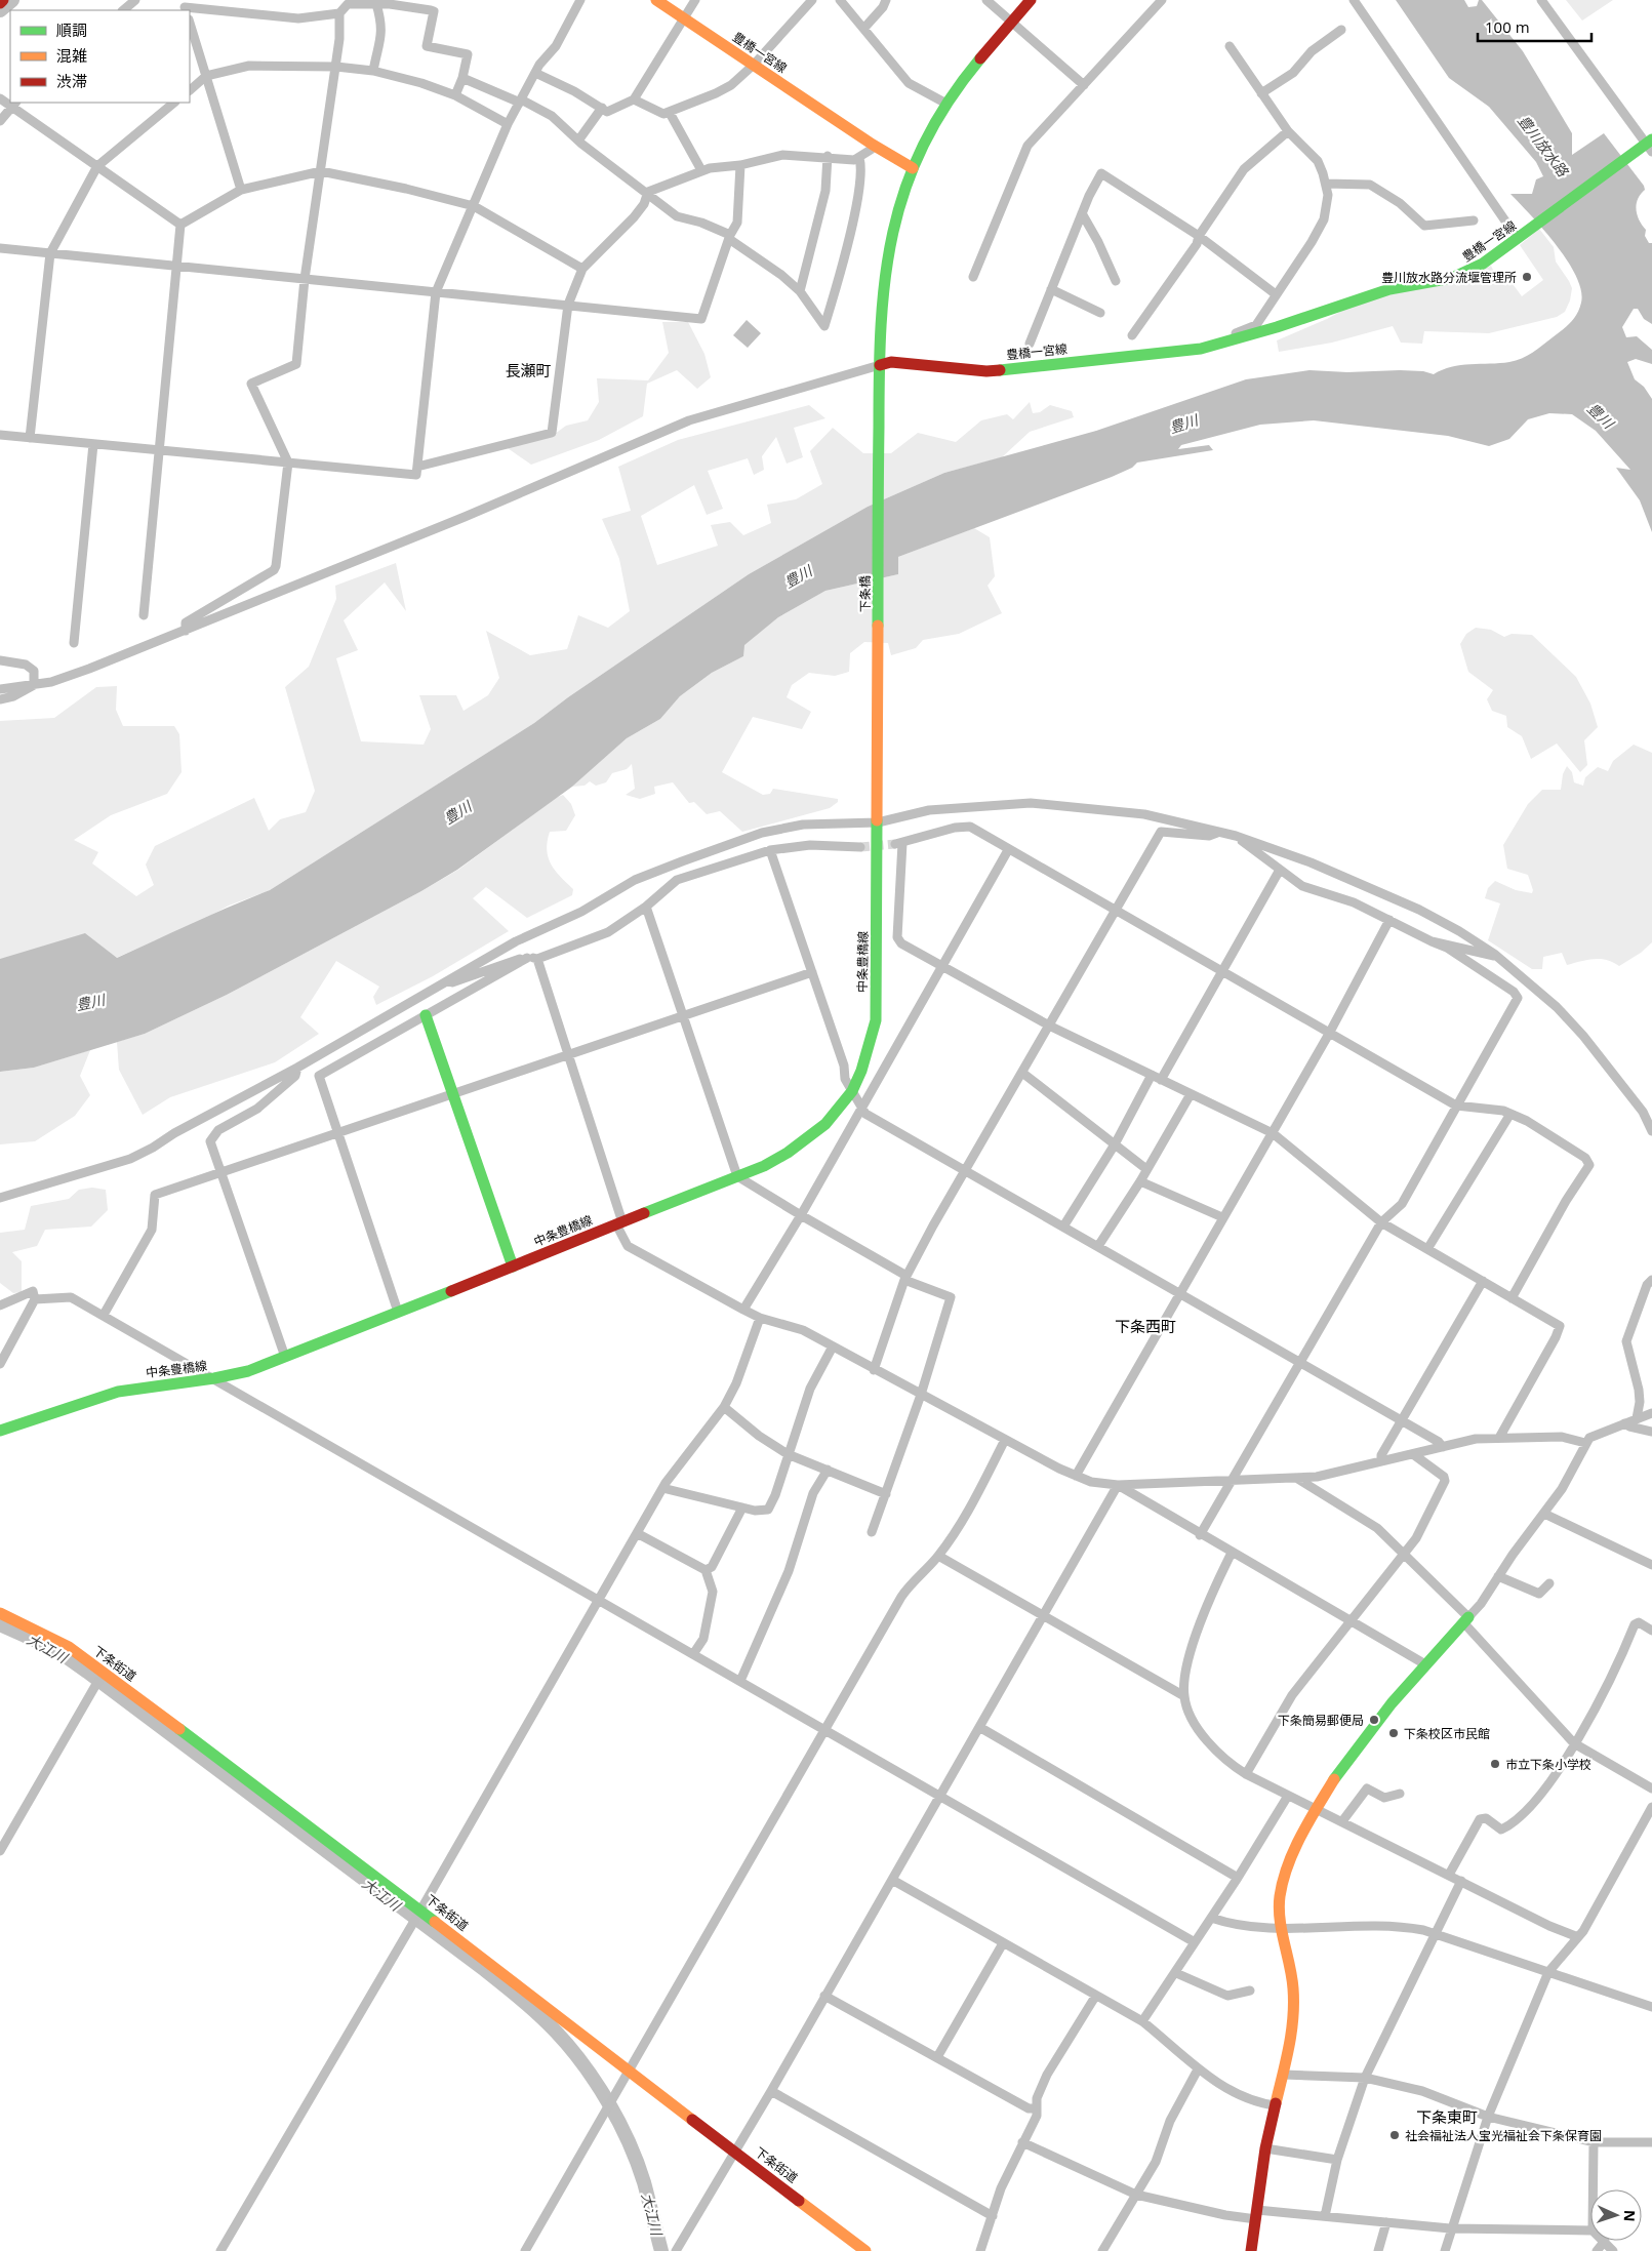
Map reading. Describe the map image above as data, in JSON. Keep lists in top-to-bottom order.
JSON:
{
  "streets": {
    "main road": [
      "豊橋一宮線",
      "下条橋",
      "中条豊橋線",
      "下条街道"
    ]
  },
  "crossings": [
    ["豊橋一宮線", "下条橋"],
    ["下条橋", "中条豊橋線"]
  ],
  "districts": ["長瀬町", "下条西町", "下条東町"],
  "water": ["豊川放水路", "豊川", "大江川"],
  "places": [
    "豊川放水路分流堰管理所",
    "下条簡易郵便局",
    "下条校区市民館",
    "市立下条小学校",
    "社会福祉法人宝光福祉会下条保育園"
  ],
  "legend": ["順調", "混雑", "渋滞"],
  "scale_bar": "100 m",
  "north": "right"
}
